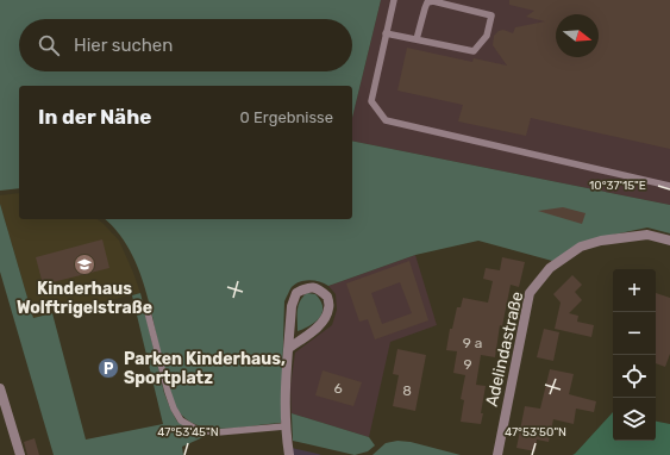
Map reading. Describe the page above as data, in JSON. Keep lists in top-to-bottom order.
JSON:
{
  "streets": {
    "street": ["Adelindastraße"]
  },
  "places": {
    "school or university": ["Kinderhaus Wolftrigelstraße"],
    "parking": ["Parken Kinderhaus, Sportplatz"]
  },
  "house_numbers": [
    "9 a",
    "9",
    "6",
    "8"
  ],
  "north": "right",
  "page": {
    "search": "Hier suchen",
    "heading": ["In der Nähe", "0 Ergebnisse"],
    "map_buttons": ["+", "−"]
  },
  "coordinates": ["10°37'15\"E", "47°53'45\"N", "47°53'50\"N"]
}
